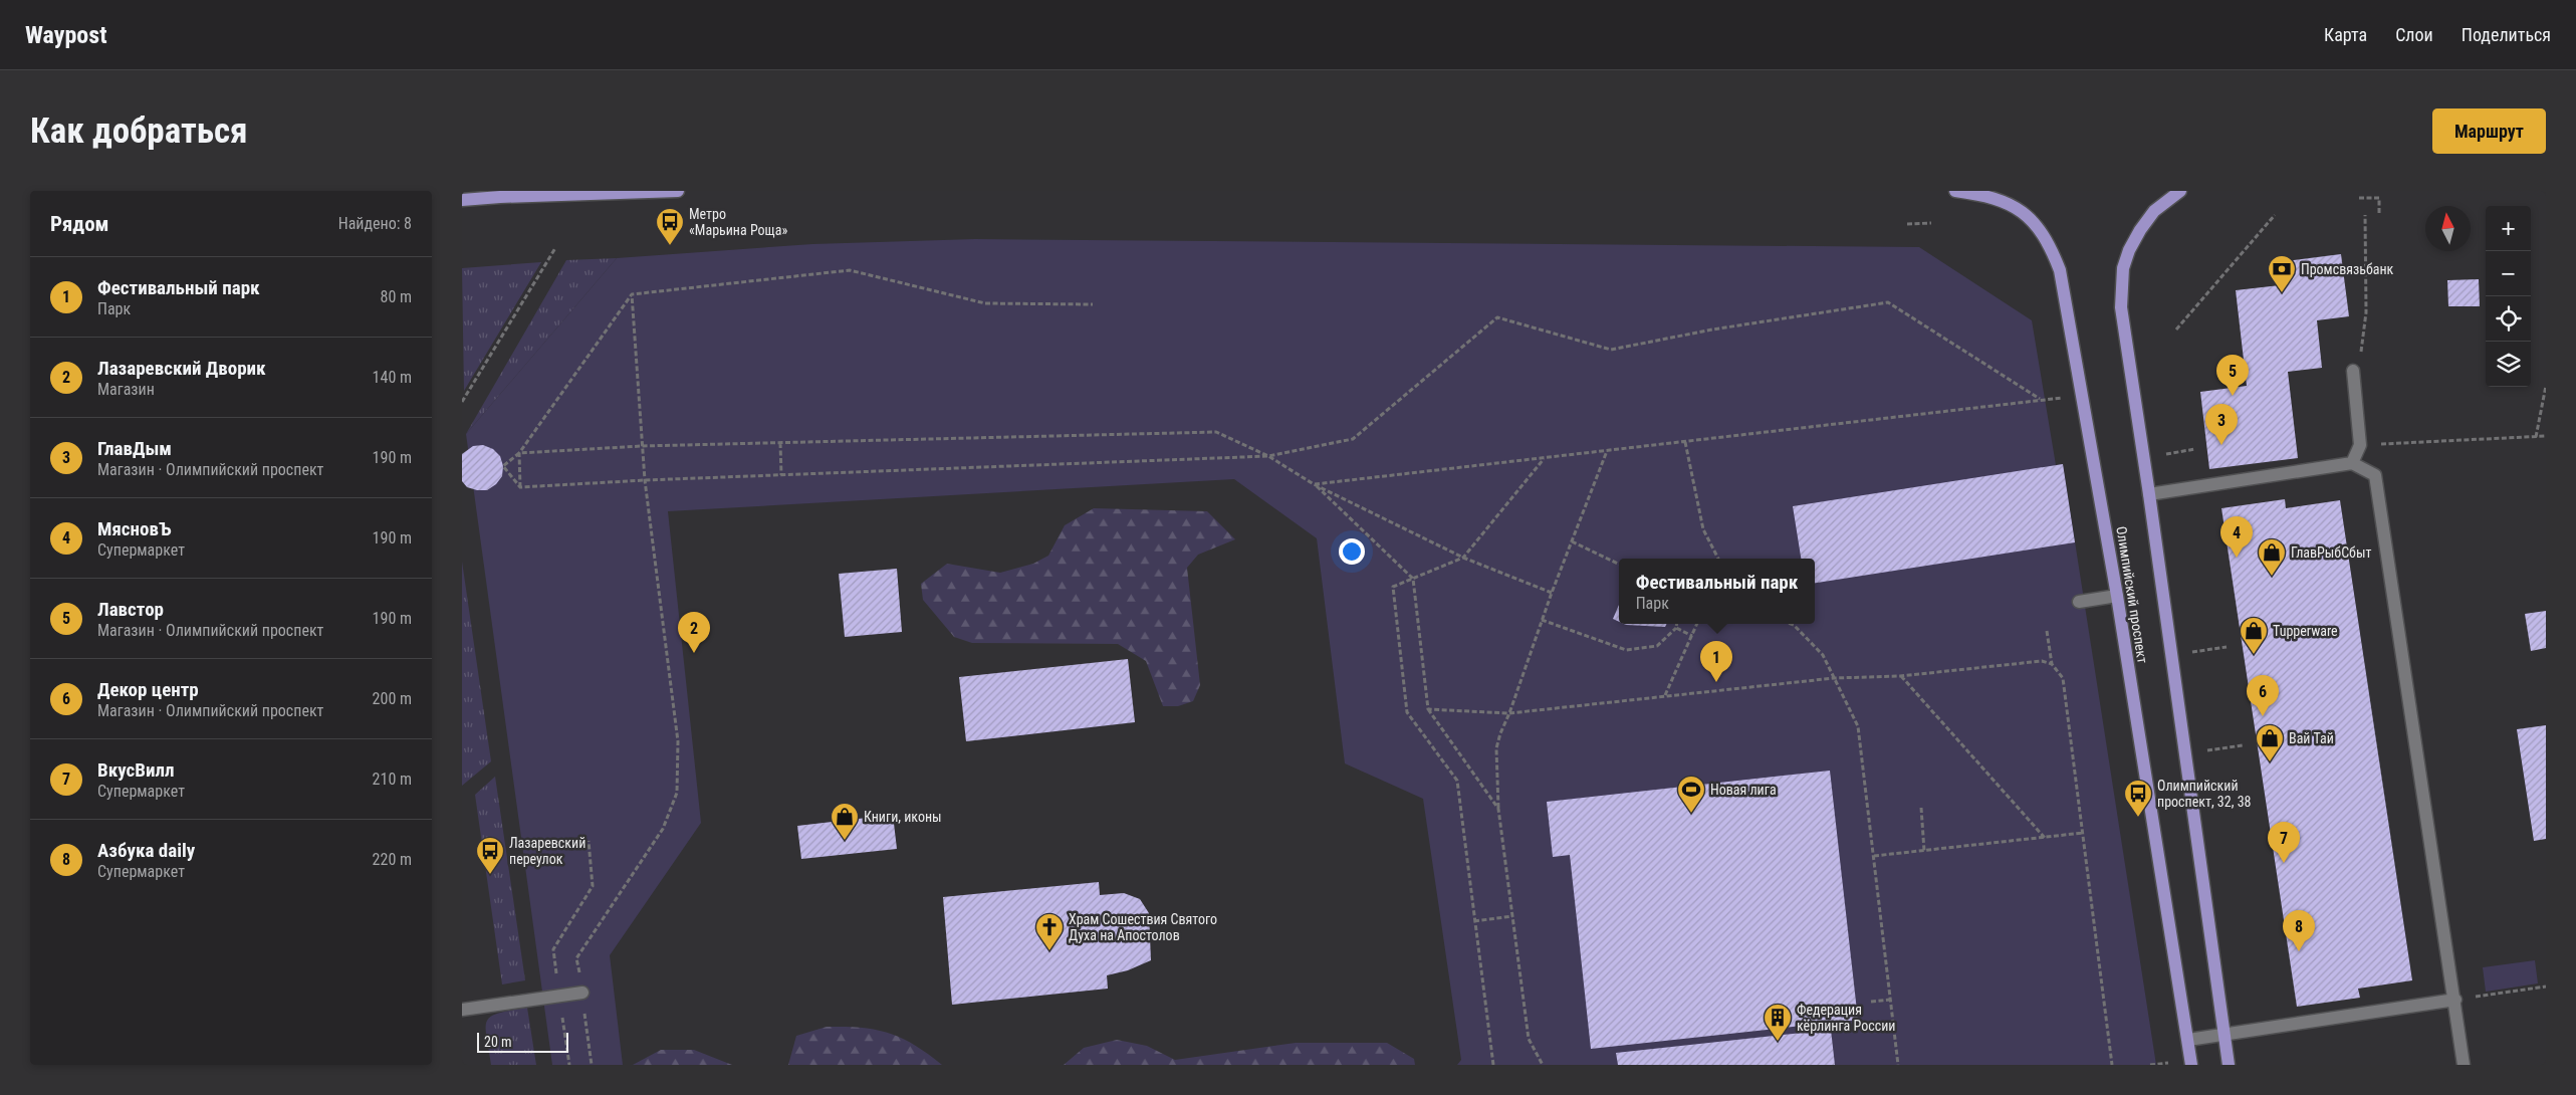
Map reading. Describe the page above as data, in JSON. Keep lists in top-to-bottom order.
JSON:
{
  "streets": {
    "main road": ["Олимпийский проспект"]
  },
  "places": {
    "bus stop": ["Метро «Марьина Роща»", "Олимпийский проспект, 32, 38", "Лазаревский переулок"],
    "bank": ["Промсвязьбанк"],
    "shop": [
      "ГлавРыбСбыт",
      "Tupperware",
      "Вай Тай",
      "Книги, иконы"
    ],
    "sports": ["Новая лига"],
    "church": ["Храм Сошествия Святого Духа на Апостолов"],
    "building": ["Федерация кёрлинга России"]
  },
  "scale_bar": "20 m",
  "north": "top",
  "page": {
    "header": "Waypost",
    "nav": ["Карта", "Слои", "Поделиться"],
    "buttons": "Маршрут",
    "title": "Как добраться",
    "heading": ["Рядом", "Найдено: 8"],
    "map_buttons": ["+", "−"],
    "list": [
      {
        "mark": "1",
        "name": "Фестивальный парк",
        "note": "Парк",
        "value": "80 m"
      },
      {
        "mark": "2",
        "name": "Лазаревский Дворик",
        "note": "Магазин",
        "value": "140 m"
      },
      {
        "mark": "3",
        "name": "ГлавДым",
        "note": "Магазин · Олимпийский проспект",
        "value": "190 m"
      },
      {
        "mark": "4",
        "name": "МясновЪ",
        "note": "Супермаркет",
        "value": "190 m"
      },
      {
        "mark": "5",
        "name": "Лавстор",
        "note": "Магазин · Олимпийский проспект",
        "value": "190 m"
      },
      {
        "mark": "6",
        "name": "Декор центр",
        "note": "Магазин · Олимпийский проспект",
        "value": "200 m"
      },
      {
        "mark": "7",
        "name": "ВкусВилл",
        "note": "Супермаркет",
        "value": "210 m"
      },
      {
        "mark": "8",
        "name": "Азбука daily",
        "note": "Супермаркет",
        "value": "220 m"
      }
    ],
    "pins": [
      "5",
      "3",
      "4",
      "2",
      "1",
      "6",
      "7",
      "8"
    ],
    "popup": ["Фестивальный парк", "Парк"],
    "scale": "20 m"
  }
}
